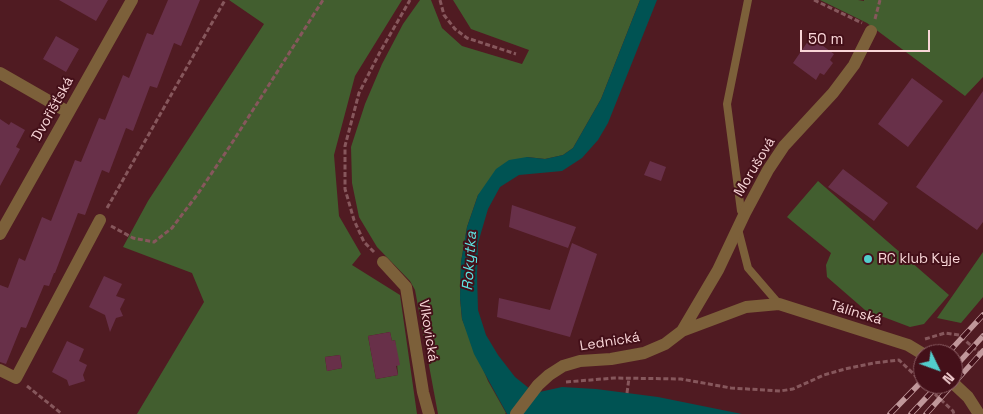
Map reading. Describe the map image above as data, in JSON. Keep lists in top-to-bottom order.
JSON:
{
  "streets": {
    "street": [
      "Dvořišťská",
      "Morušová",
      "Tálínská",
      "Vlkovická",
      "Lednická"
    ]
  },
  "crossings": [
    ["Morušová", "Lednická"],
    ["Tálínská", "Lednická"]
  ],
  "water": ["Rokytka"],
  "places": ["RC klub Kyje"],
  "scale_bar": "50 m",
  "north": "bottom right"
}
